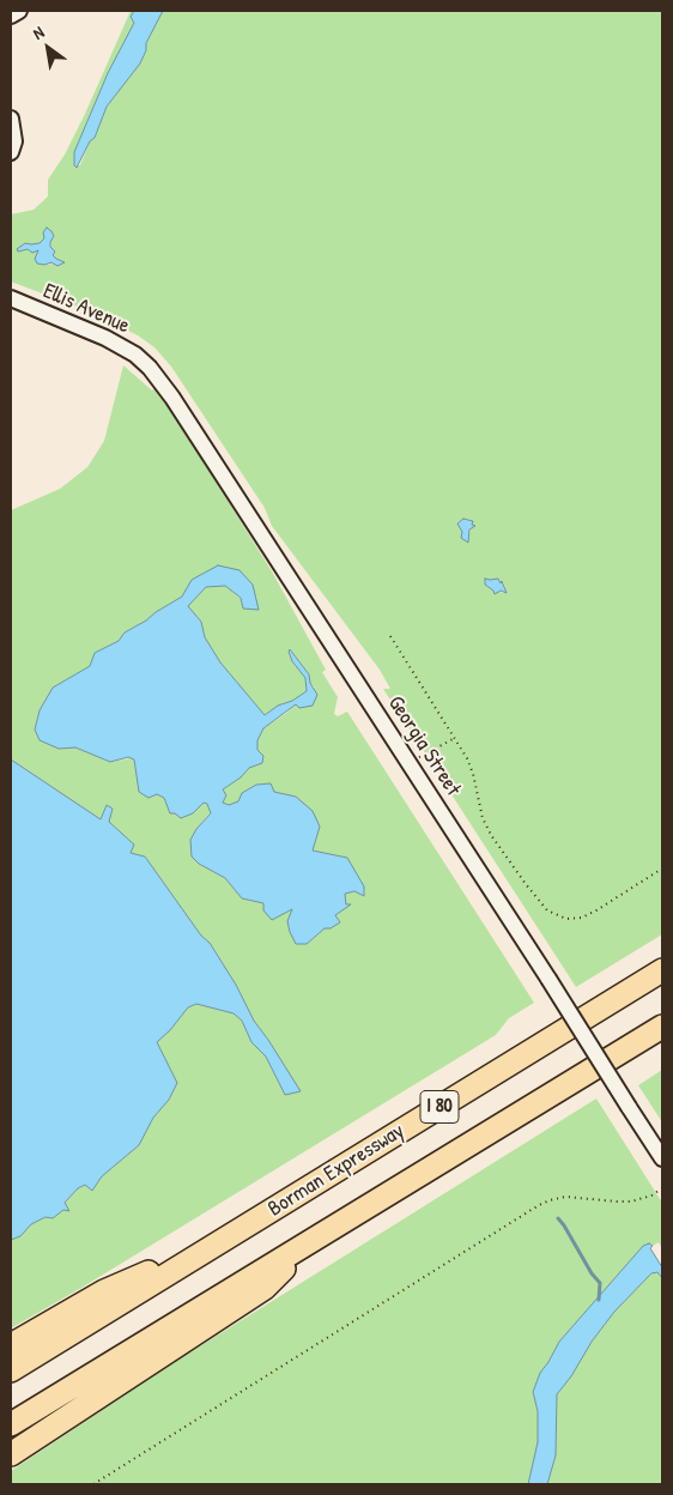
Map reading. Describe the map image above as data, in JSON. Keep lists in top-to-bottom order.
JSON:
{
  "streets": {
    "highway": ["I 80", "Borman Expressway"],
    "street": ["Ellis Avenue", "Georgia Street"]
  },
  "crossings": [
    ["Ellis Avenue", "Georgia Street"]
  ],
  "north": "top left"
}
